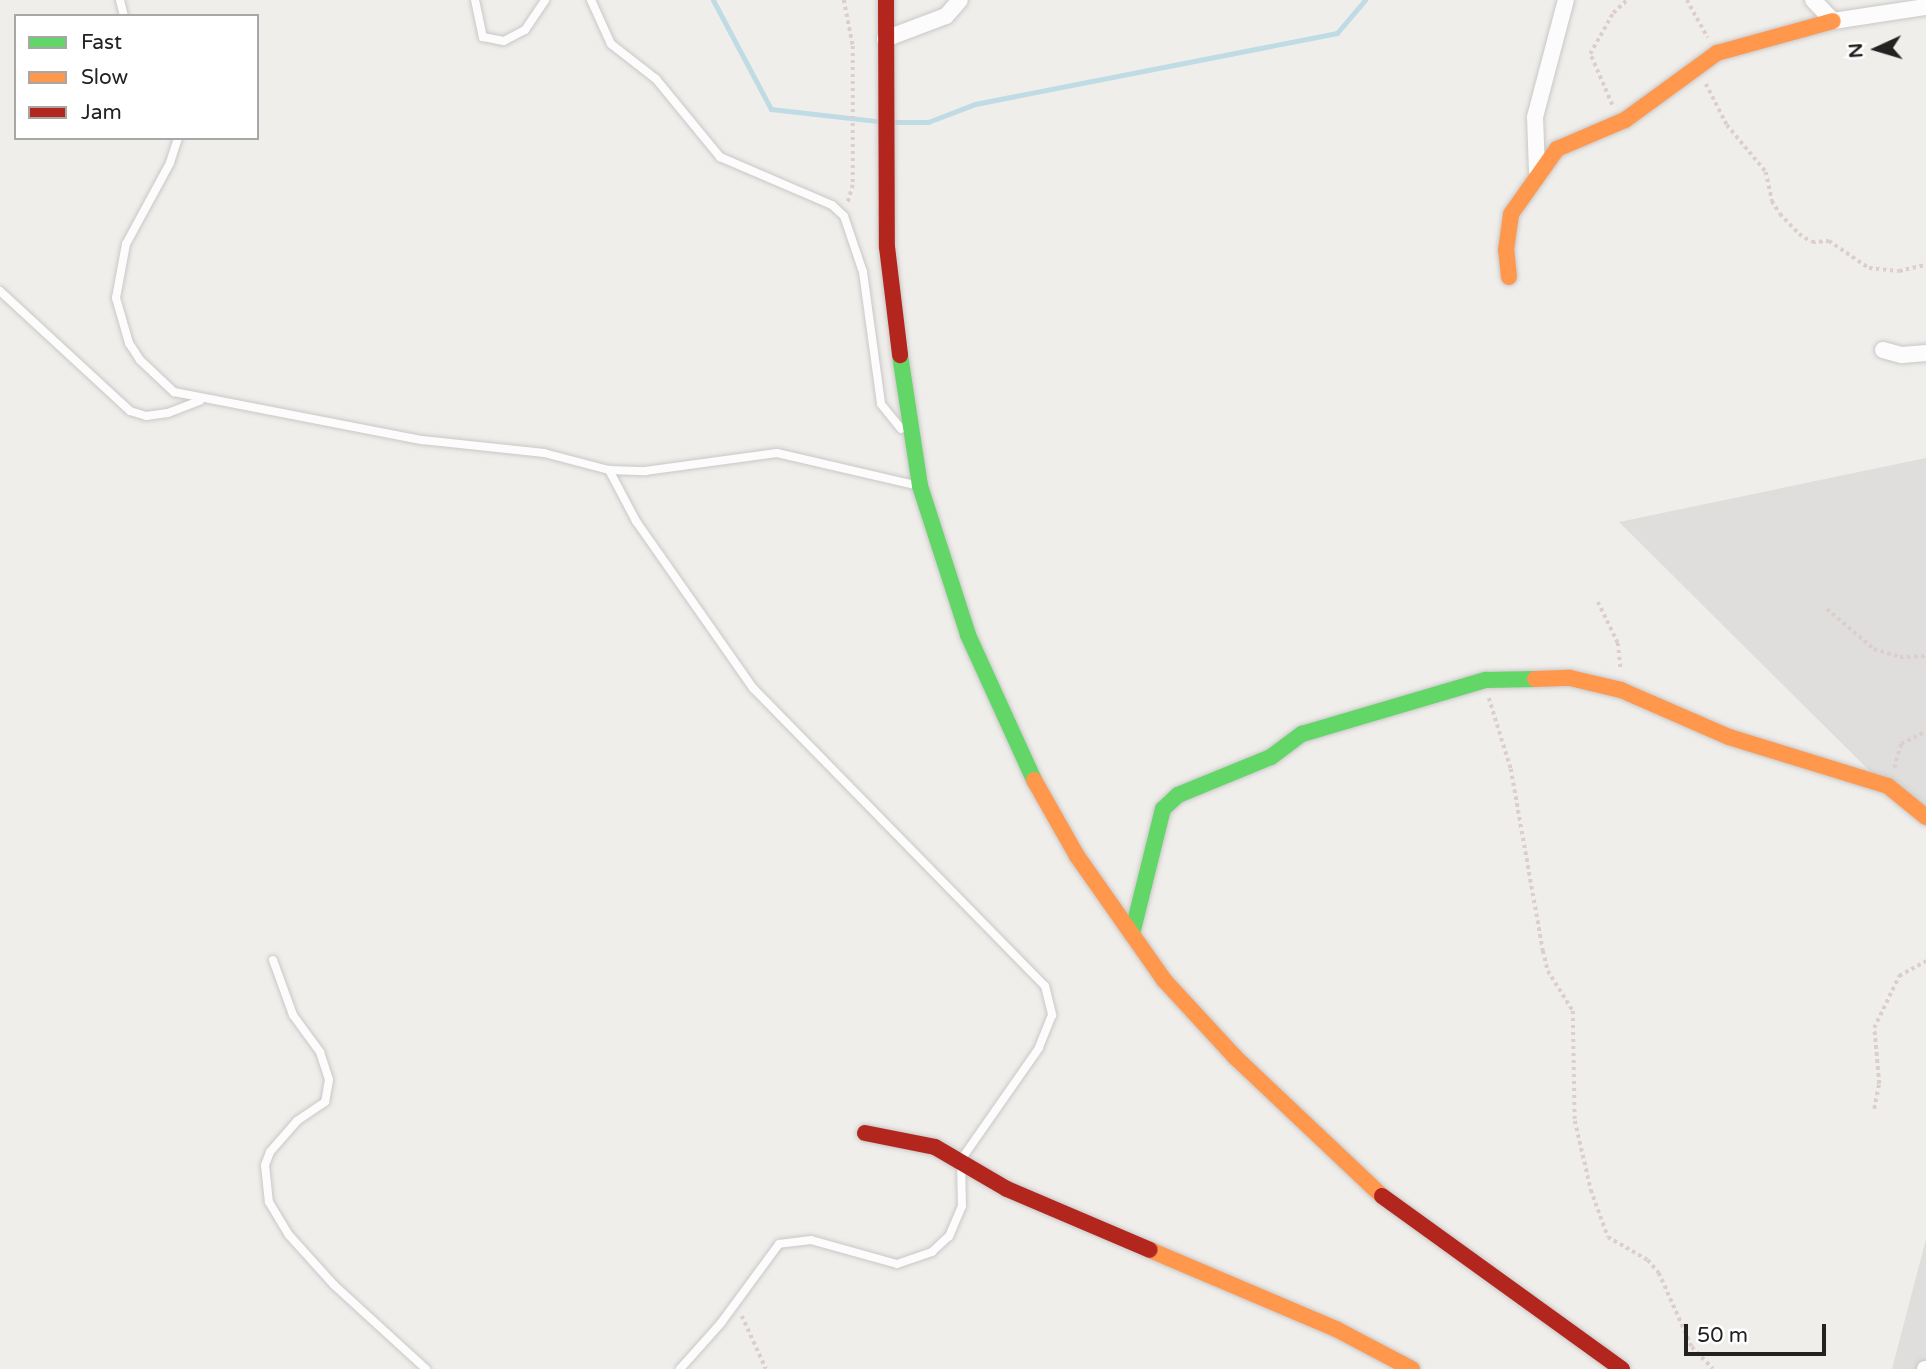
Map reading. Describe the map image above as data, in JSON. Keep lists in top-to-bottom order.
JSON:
{
  "legend": ["Fast", "Slow", "Jam"],
  "scale_bar": "50 m",
  "north": "left"
}
